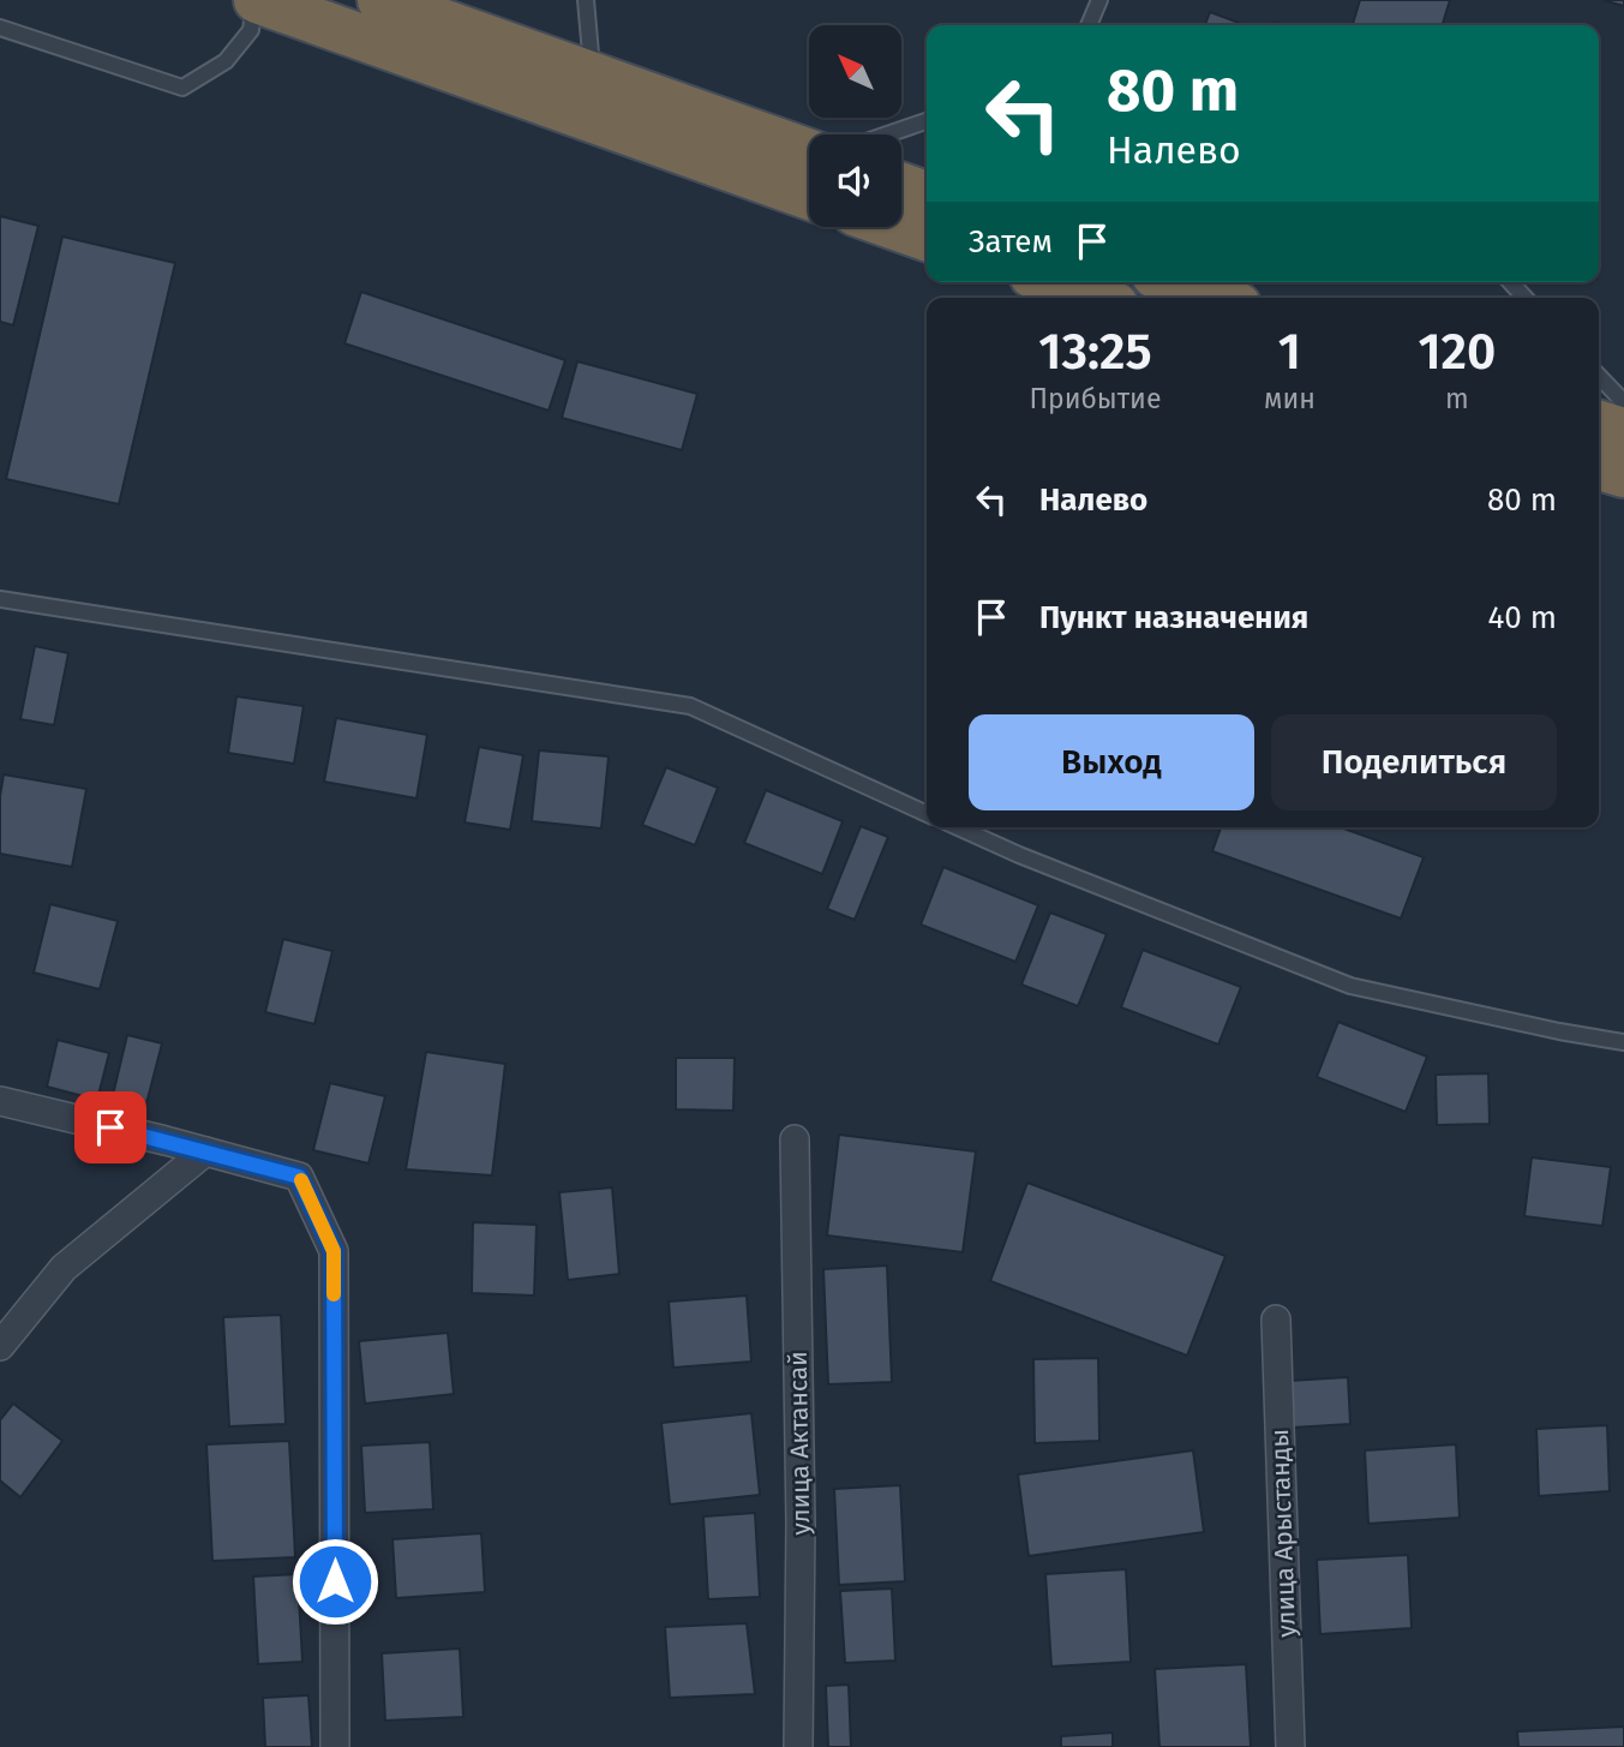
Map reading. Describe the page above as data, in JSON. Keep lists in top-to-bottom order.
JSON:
{
  "streets": {
    "street": ["улица Актансай", "улица Арыстанды"]
  },
  "north": "top left",
  "page": {
    "turn": ["80 m", "Налево"],
    "then": "Затем",
    "eta": [
      "13:25",
      "Прибытие",
      "1",
      "мин",
      "120",
      "m"
    ],
    "list": [
      {
        "name": "Налево",
        "value": "80 m"
      },
      {
        "name": "Пункт назначения",
        "value": "40 m"
      }
    ],
    "buttons": ["Выход", "Поделиться"]
  }
}
